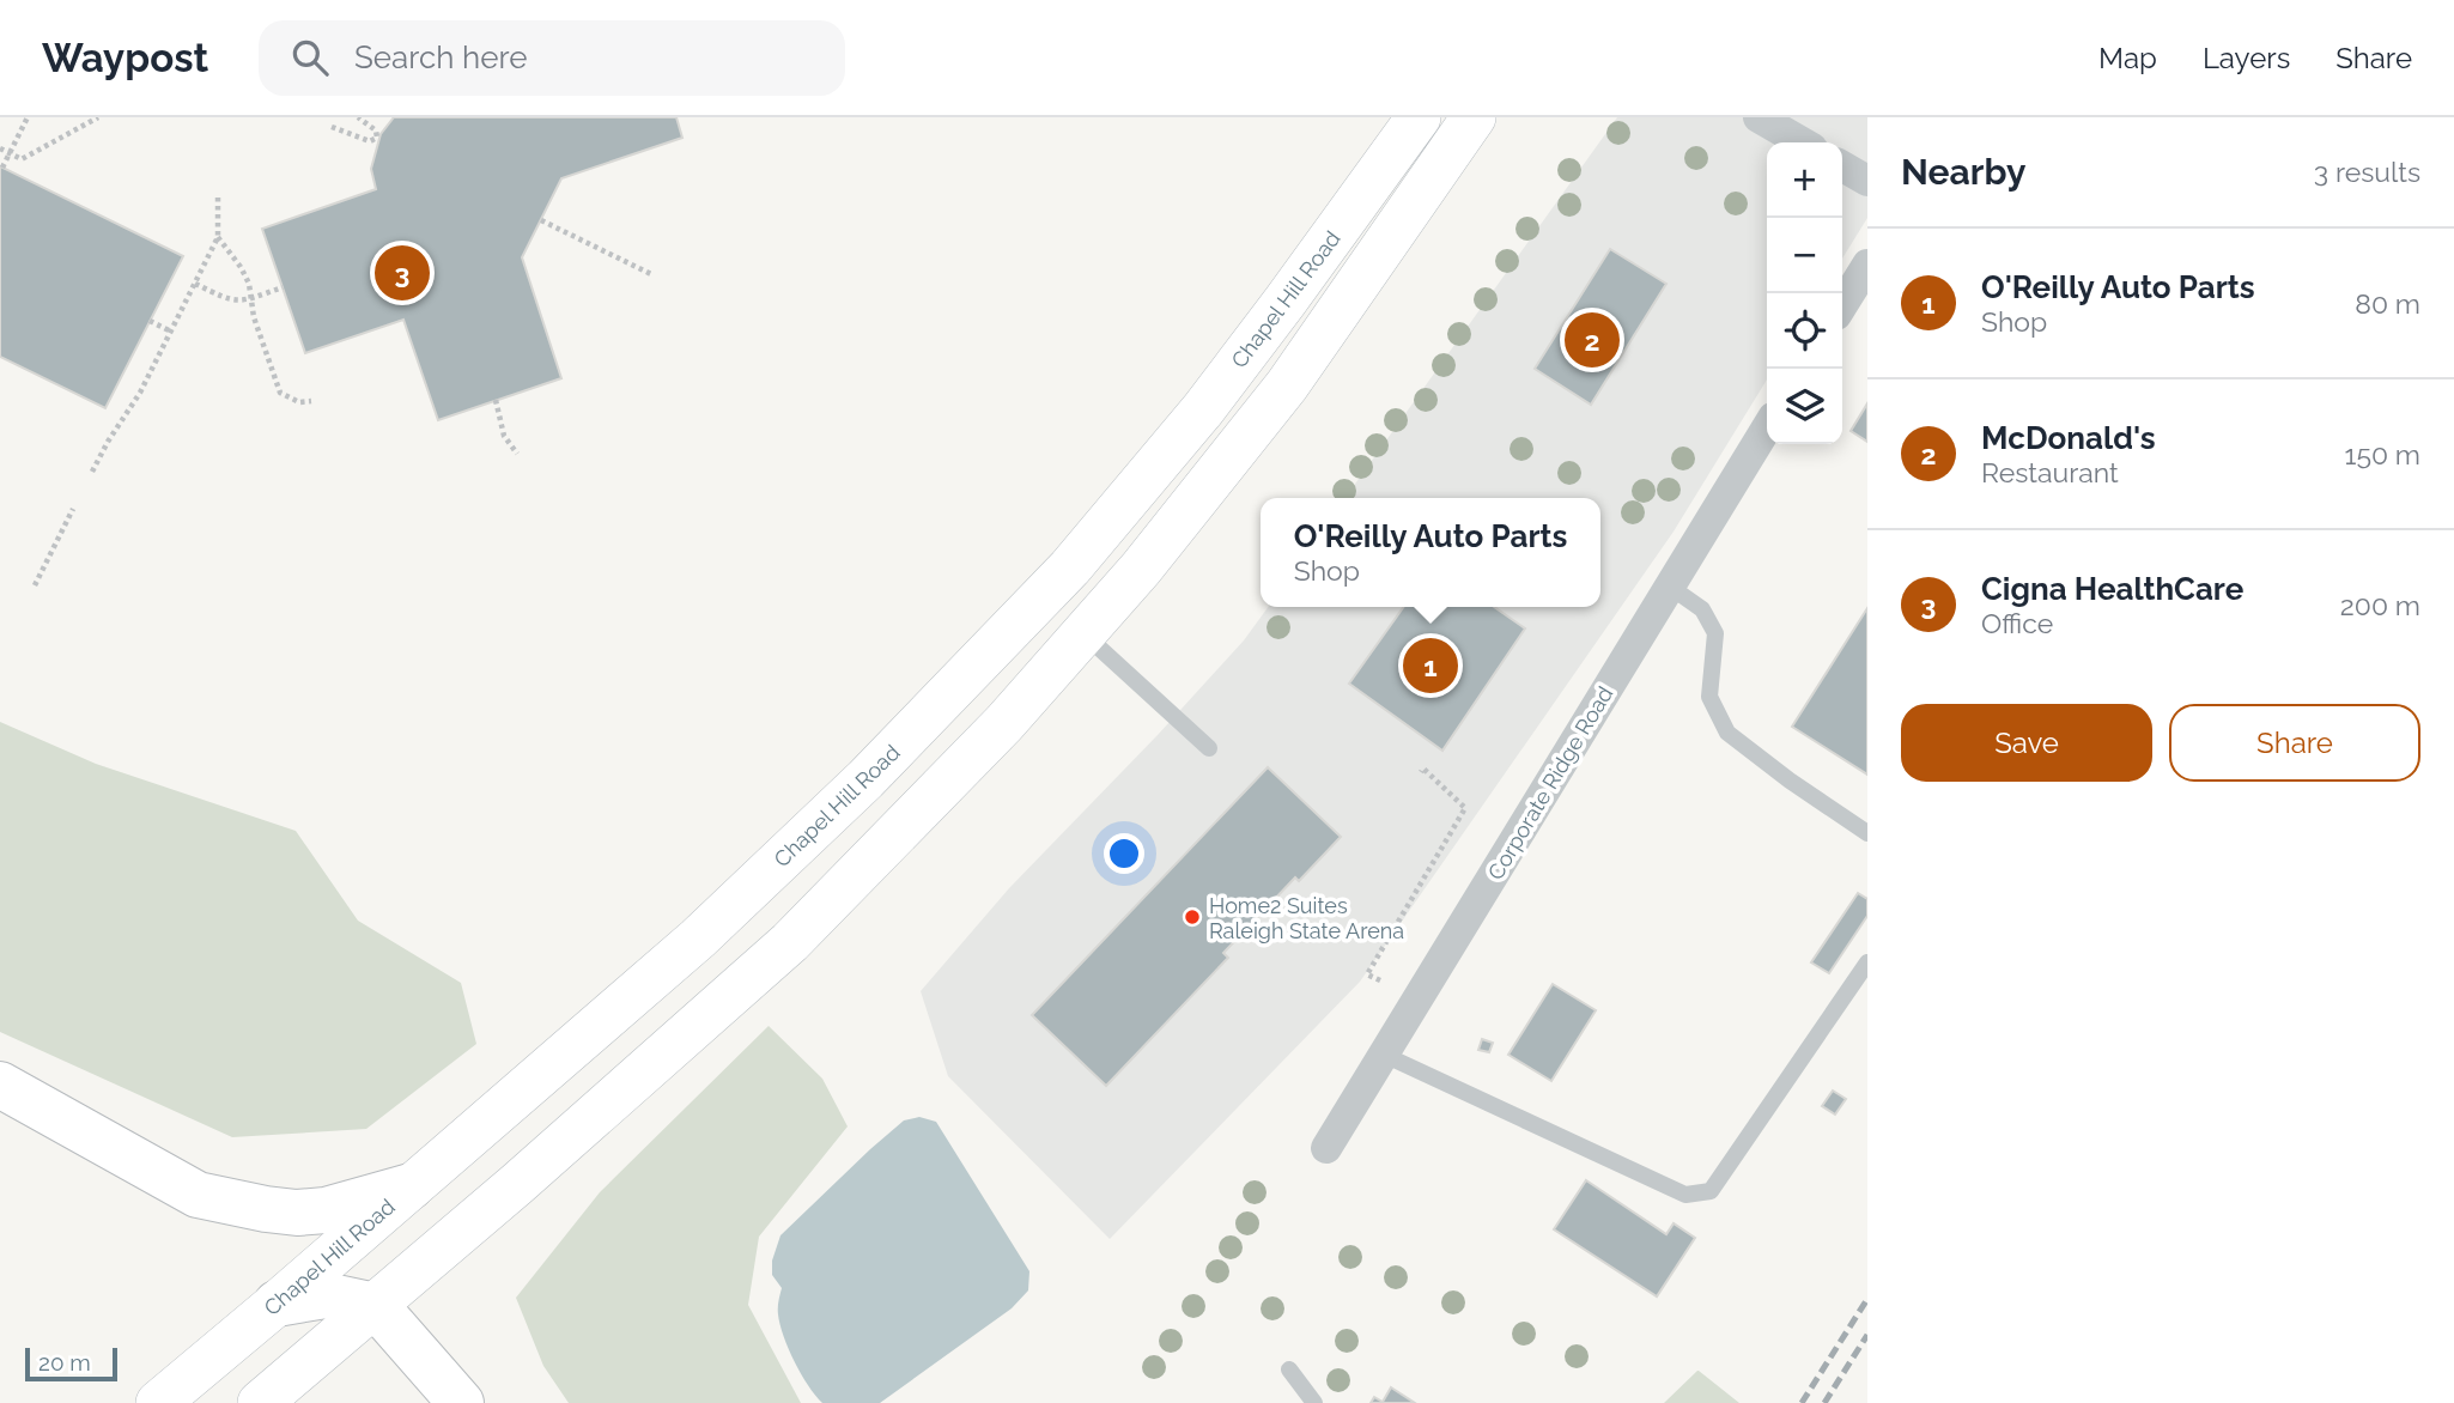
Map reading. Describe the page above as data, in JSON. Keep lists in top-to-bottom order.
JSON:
{
  "streets": {
    "main road": ["Chapel Hill Road"],
    "street": ["Corporate Ridge Road"]
  },
  "places": ["Home2 Suites Raleigh State Arena"],
  "scale_bar": "20 m",
  "page": {
    "header": "Waypost",
    "search": "Search here",
    "nav": ["Map", "Layers", "Share"],
    "heading": ["Nearby", "3 results"],
    "map_buttons": ["+", "−"],
    "list": [
      {
        "mark": "1",
        "name": "O'Reilly Auto Parts",
        "note": "Shop",
        "value": "80 m"
      },
      {
        "mark": "2",
        "name": "McDonald's",
        "note": "Restaurant",
        "value": "150 m"
      },
      {
        "mark": "3",
        "name": "Cigna HealthCare",
        "note": "Office",
        "value": "200 m"
      }
    ],
    "pins": ["3", "2", "1"],
    "popup": ["O'Reilly Auto Parts", "Shop"],
    "buttons": ["Save", "Share"],
    "scale": "20 m"
  }
}
